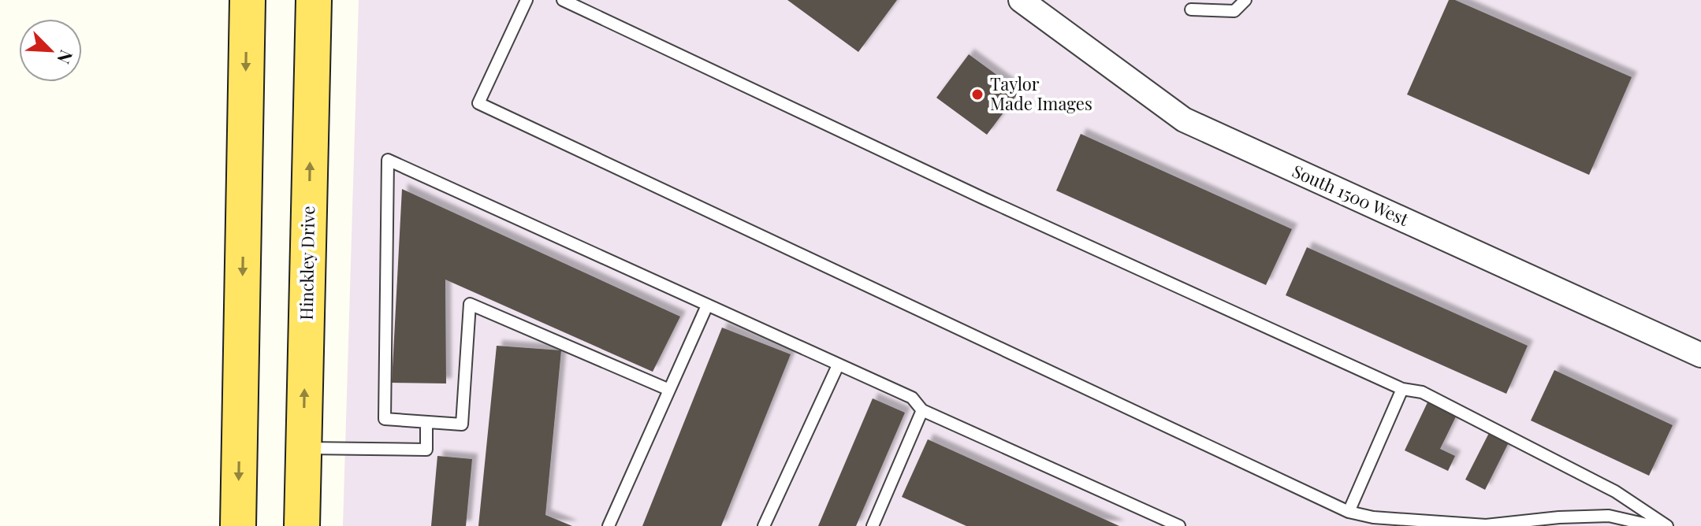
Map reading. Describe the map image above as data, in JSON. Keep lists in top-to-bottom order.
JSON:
{
  "streets": {
    "main road": ["Hinckley Drive"],
    "street": ["South 1500 West"]
  },
  "places": ["Taylor Made Images"],
  "north": "bottom right"
}
